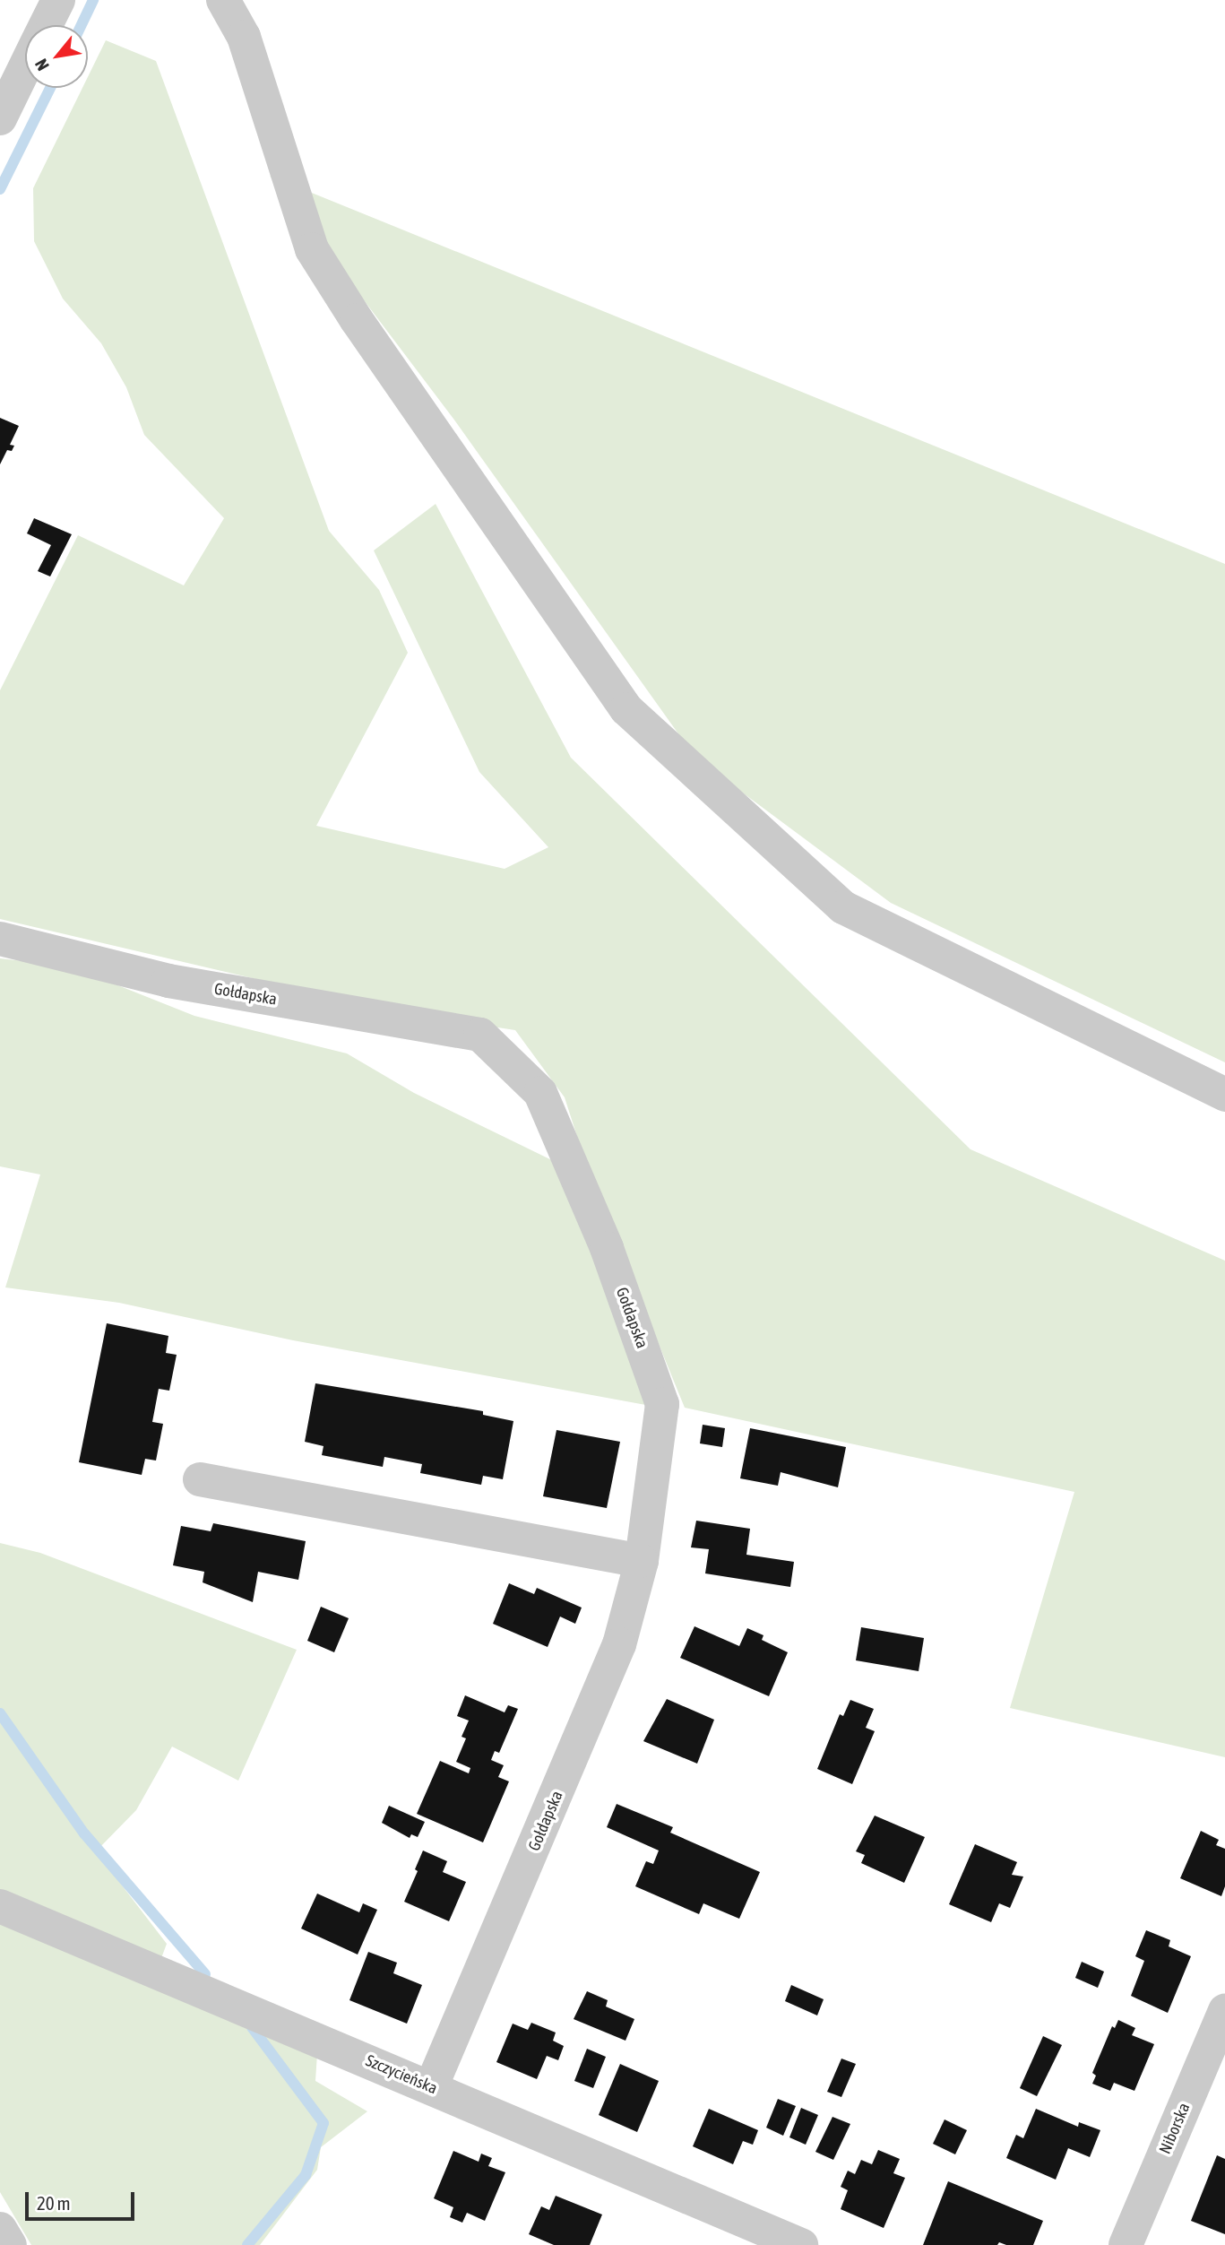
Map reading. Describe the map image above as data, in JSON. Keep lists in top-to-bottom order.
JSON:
{
  "streets": {
    "street": ["Gołdapska", "Szczycieńska", "Niborska"]
  },
  "crossings": [
    ["Gołdapska", "Szczycieńska"]
  ],
  "scale_bar": "20 m",
  "north": "bottom left"
}
